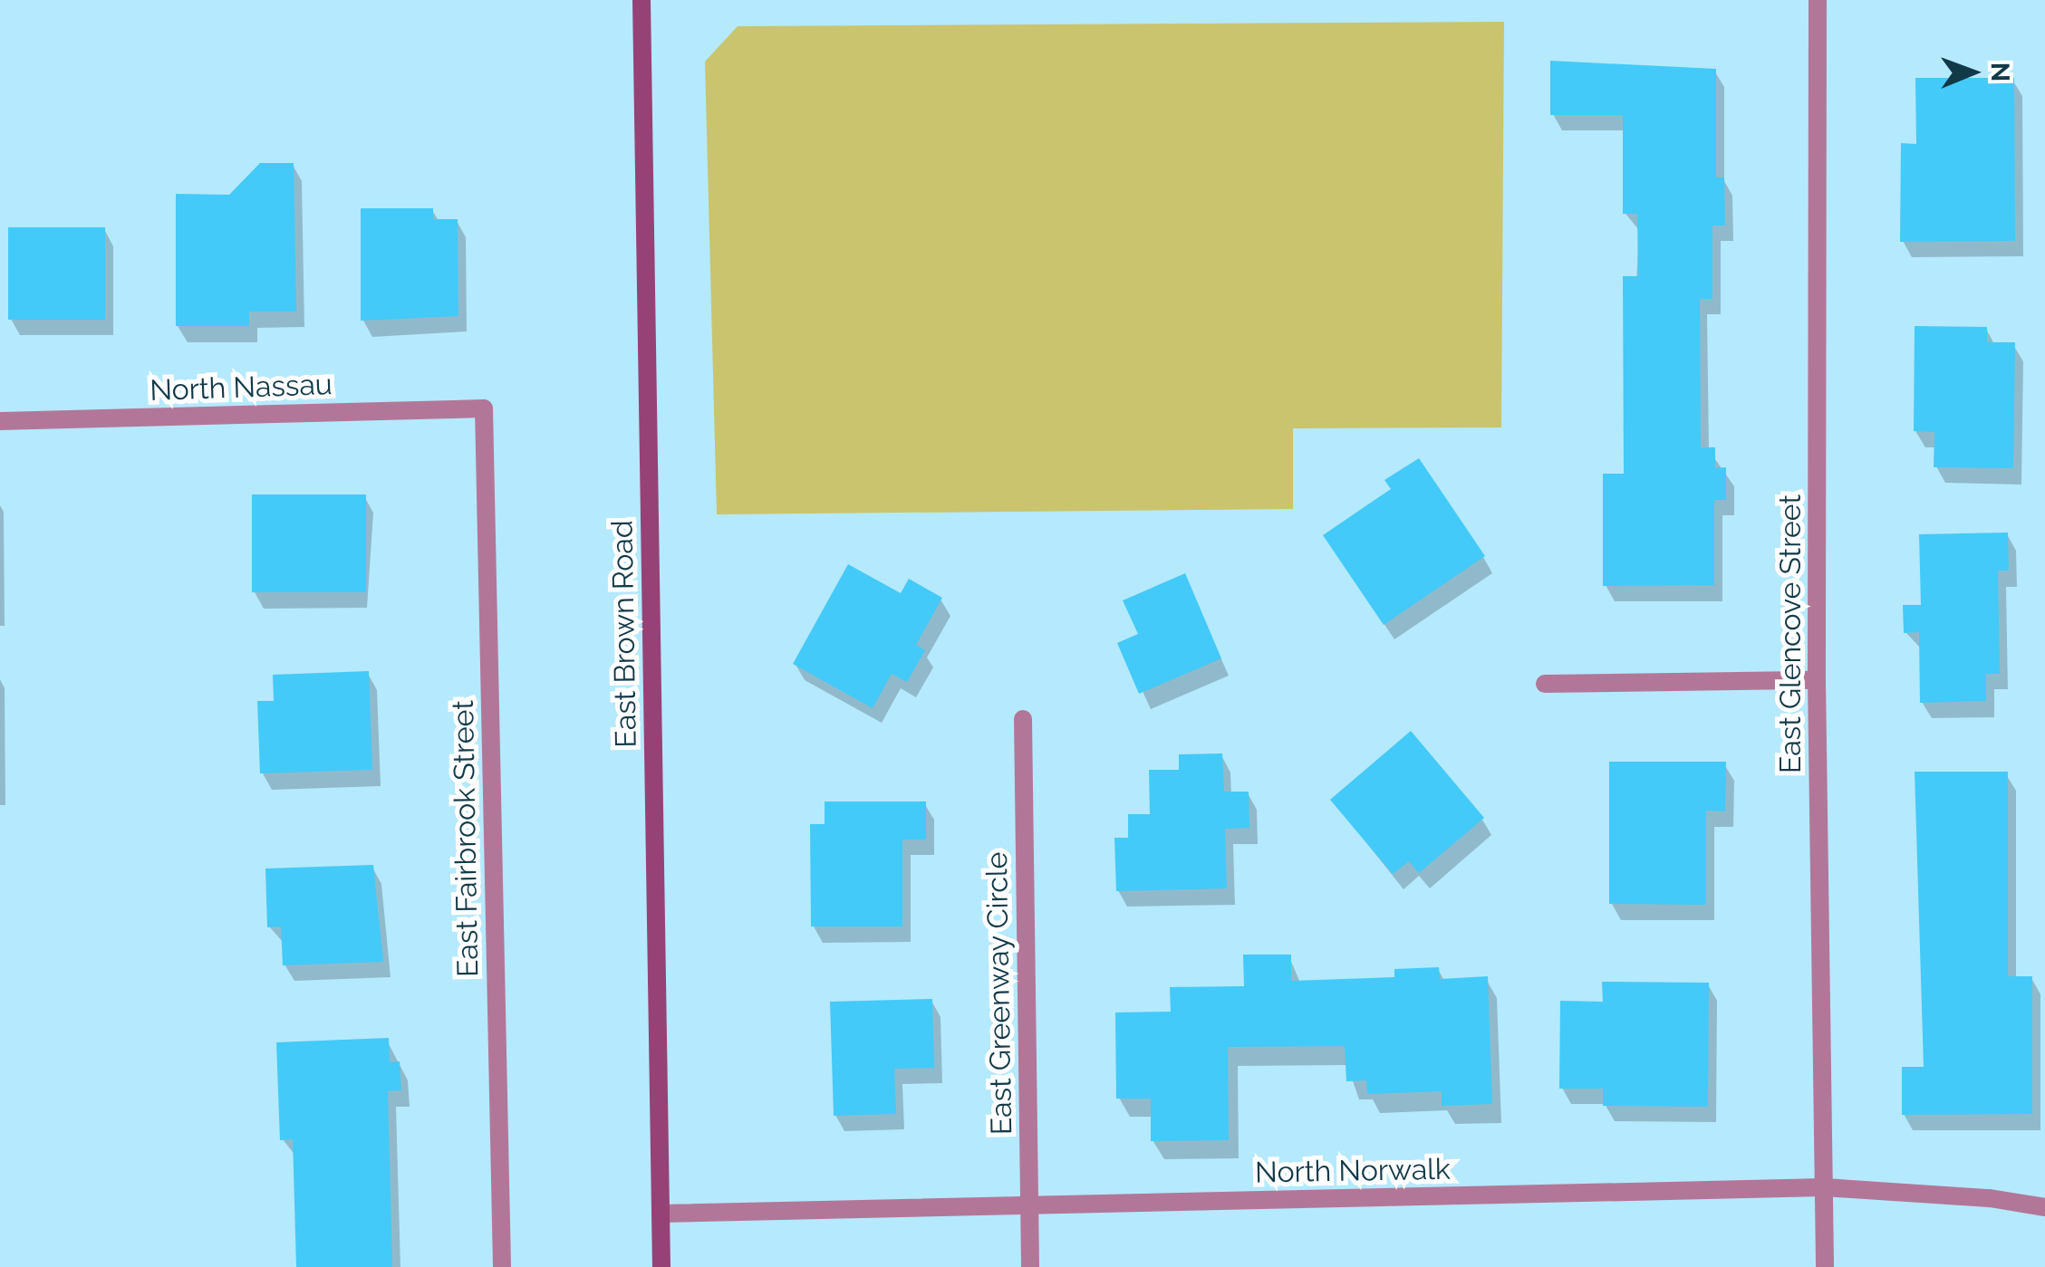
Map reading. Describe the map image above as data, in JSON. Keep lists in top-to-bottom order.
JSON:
{
  "streets": {
    "main road": ["East Brown Road"],
    "street": [
      "North Nassau",
      "East Glencove Street",
      "East Fairbrook Street",
      "East Greenway Circle",
      "North Norwalk"
    ]
  },
  "crossings": [
    ["North Nassau", "East Fairbrook Street"],
    ["East Brown Road", "North Norwalk"],
    ["East Glencove Street", "North Norwalk"],
    ["East Greenway Circle", "North Norwalk"]
  ],
  "north": "right"
}
